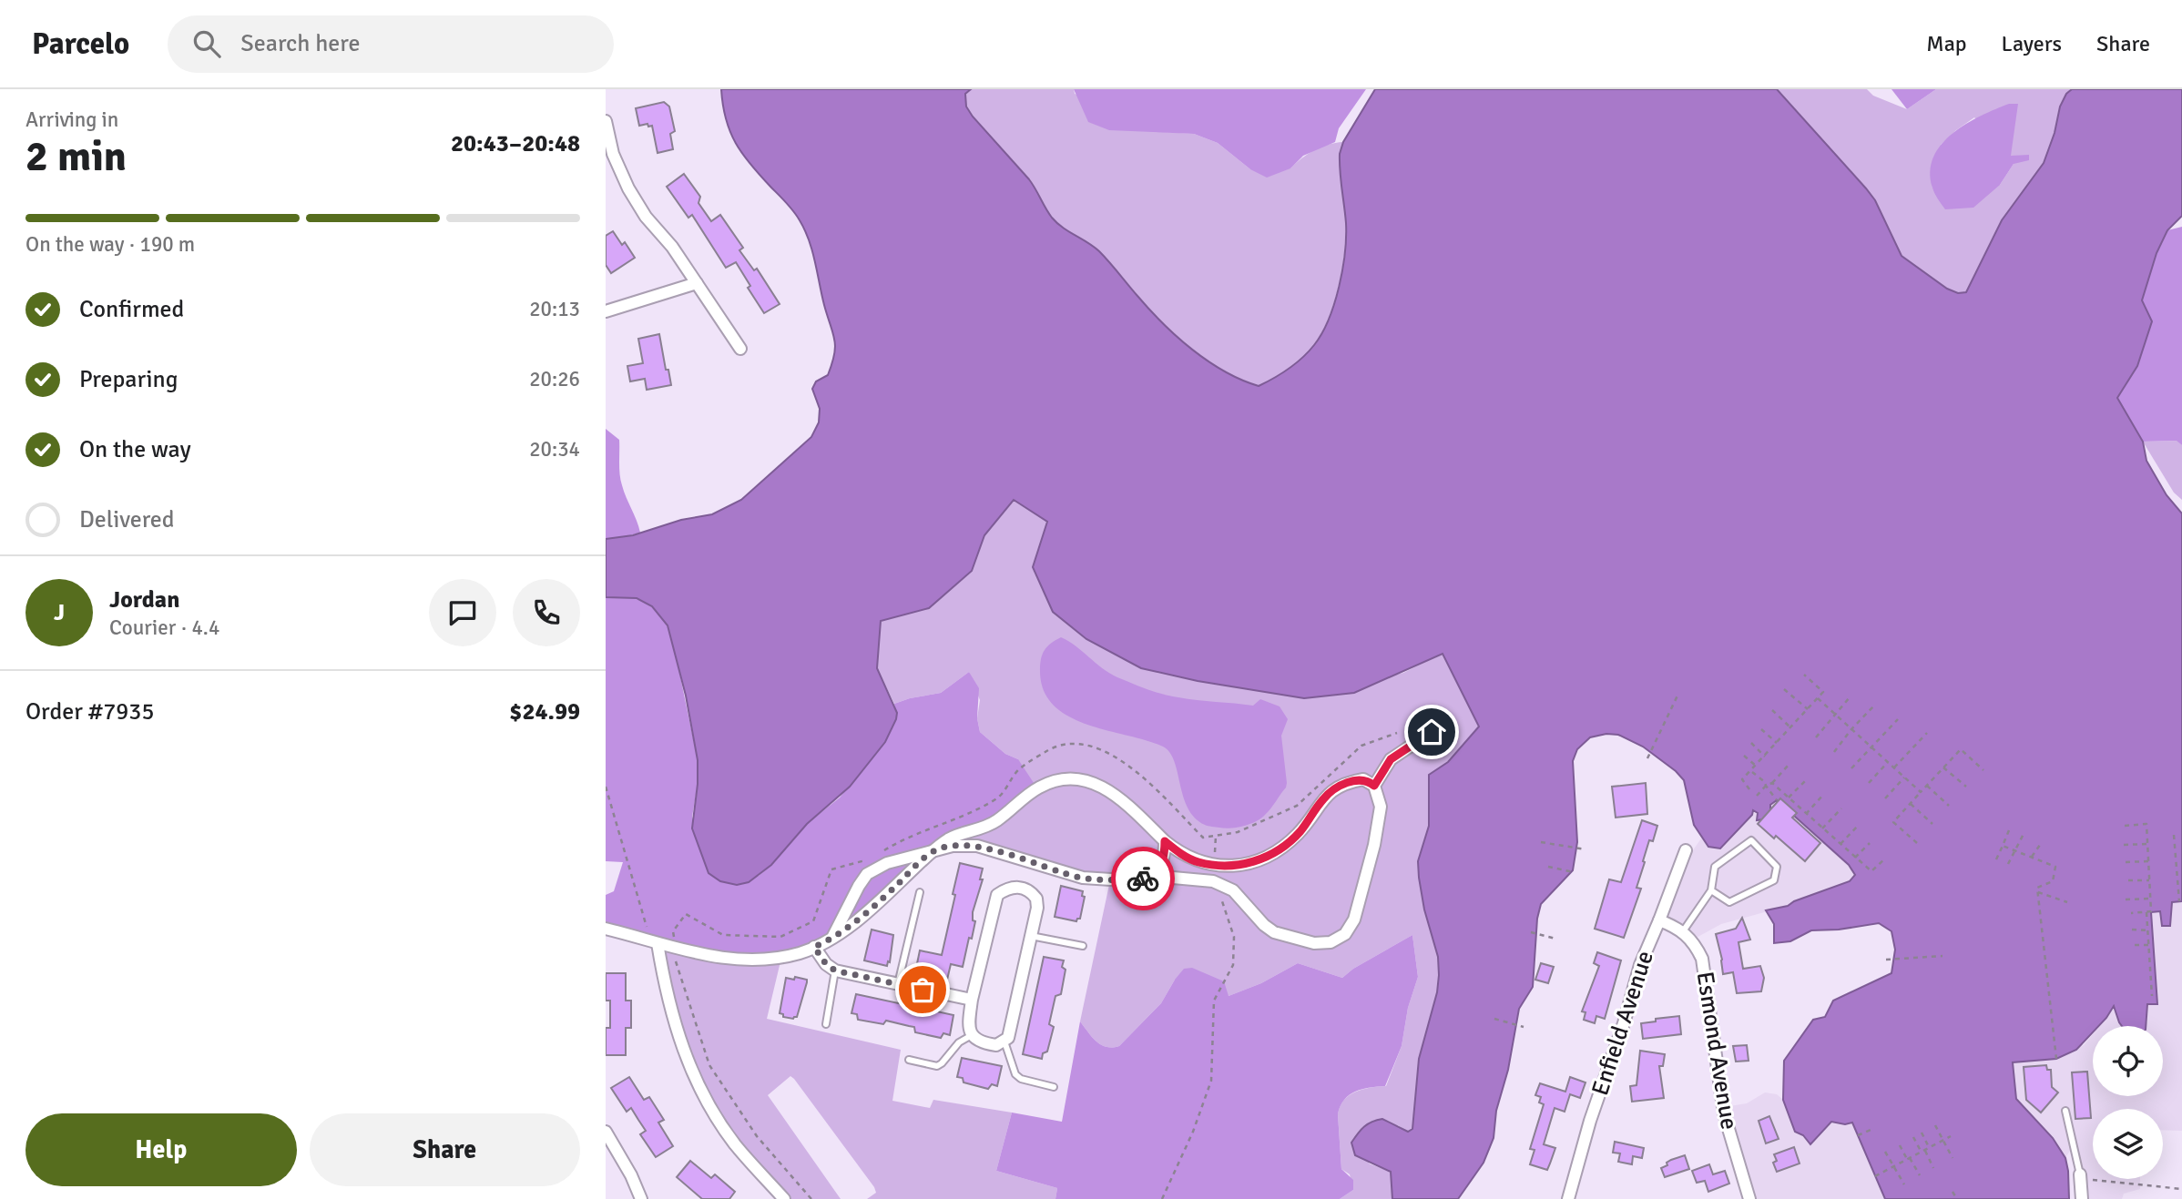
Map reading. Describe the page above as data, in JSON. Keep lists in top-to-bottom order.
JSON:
{
  "streets": {
    "street": ["Enfield Avenue", "Esmond Avenue"]
  },
  "crossings": [
    ["Enfield Avenue", "Esmond Avenue"]
  ],
  "page": {
    "header": "Parcelo",
    "search": "Search here",
    "nav": ["Map", "Layers", "Share"],
    "heading": ["2 min", "Arriving in", "20:43–20:48"],
    "panel": [
      "Jordan",
      "Courier · 4.4",
      "Order #7935",
      "$24.99"
    ],
    "bar": "On the way · 190 m",
    "list": [
      ["Confirmed", "20:13"],
      ["Preparing", "20:26"],
      ["On the way", "20:34"],
      "Delivered"
    ],
    "round": "J",
    "buttons": ["Help", "Share"]
  }
}
